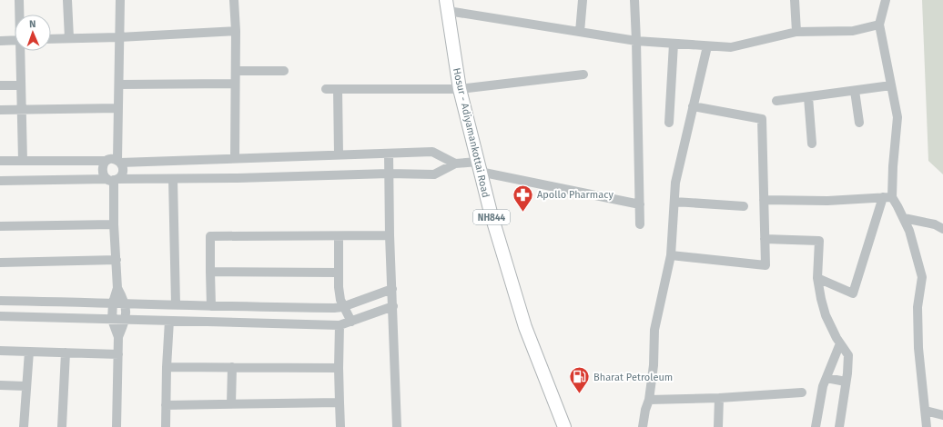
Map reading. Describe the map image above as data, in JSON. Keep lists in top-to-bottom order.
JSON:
{
  "streets": {
    "highway": ["Hosur - Adiyamankottai Road", "NH844"]
  },
  "places": {
    "pharmacy": ["Apollo Pharmacy"],
    "fuel station": ["Bharat Petroleum"]
  },
  "north": "top"
}
